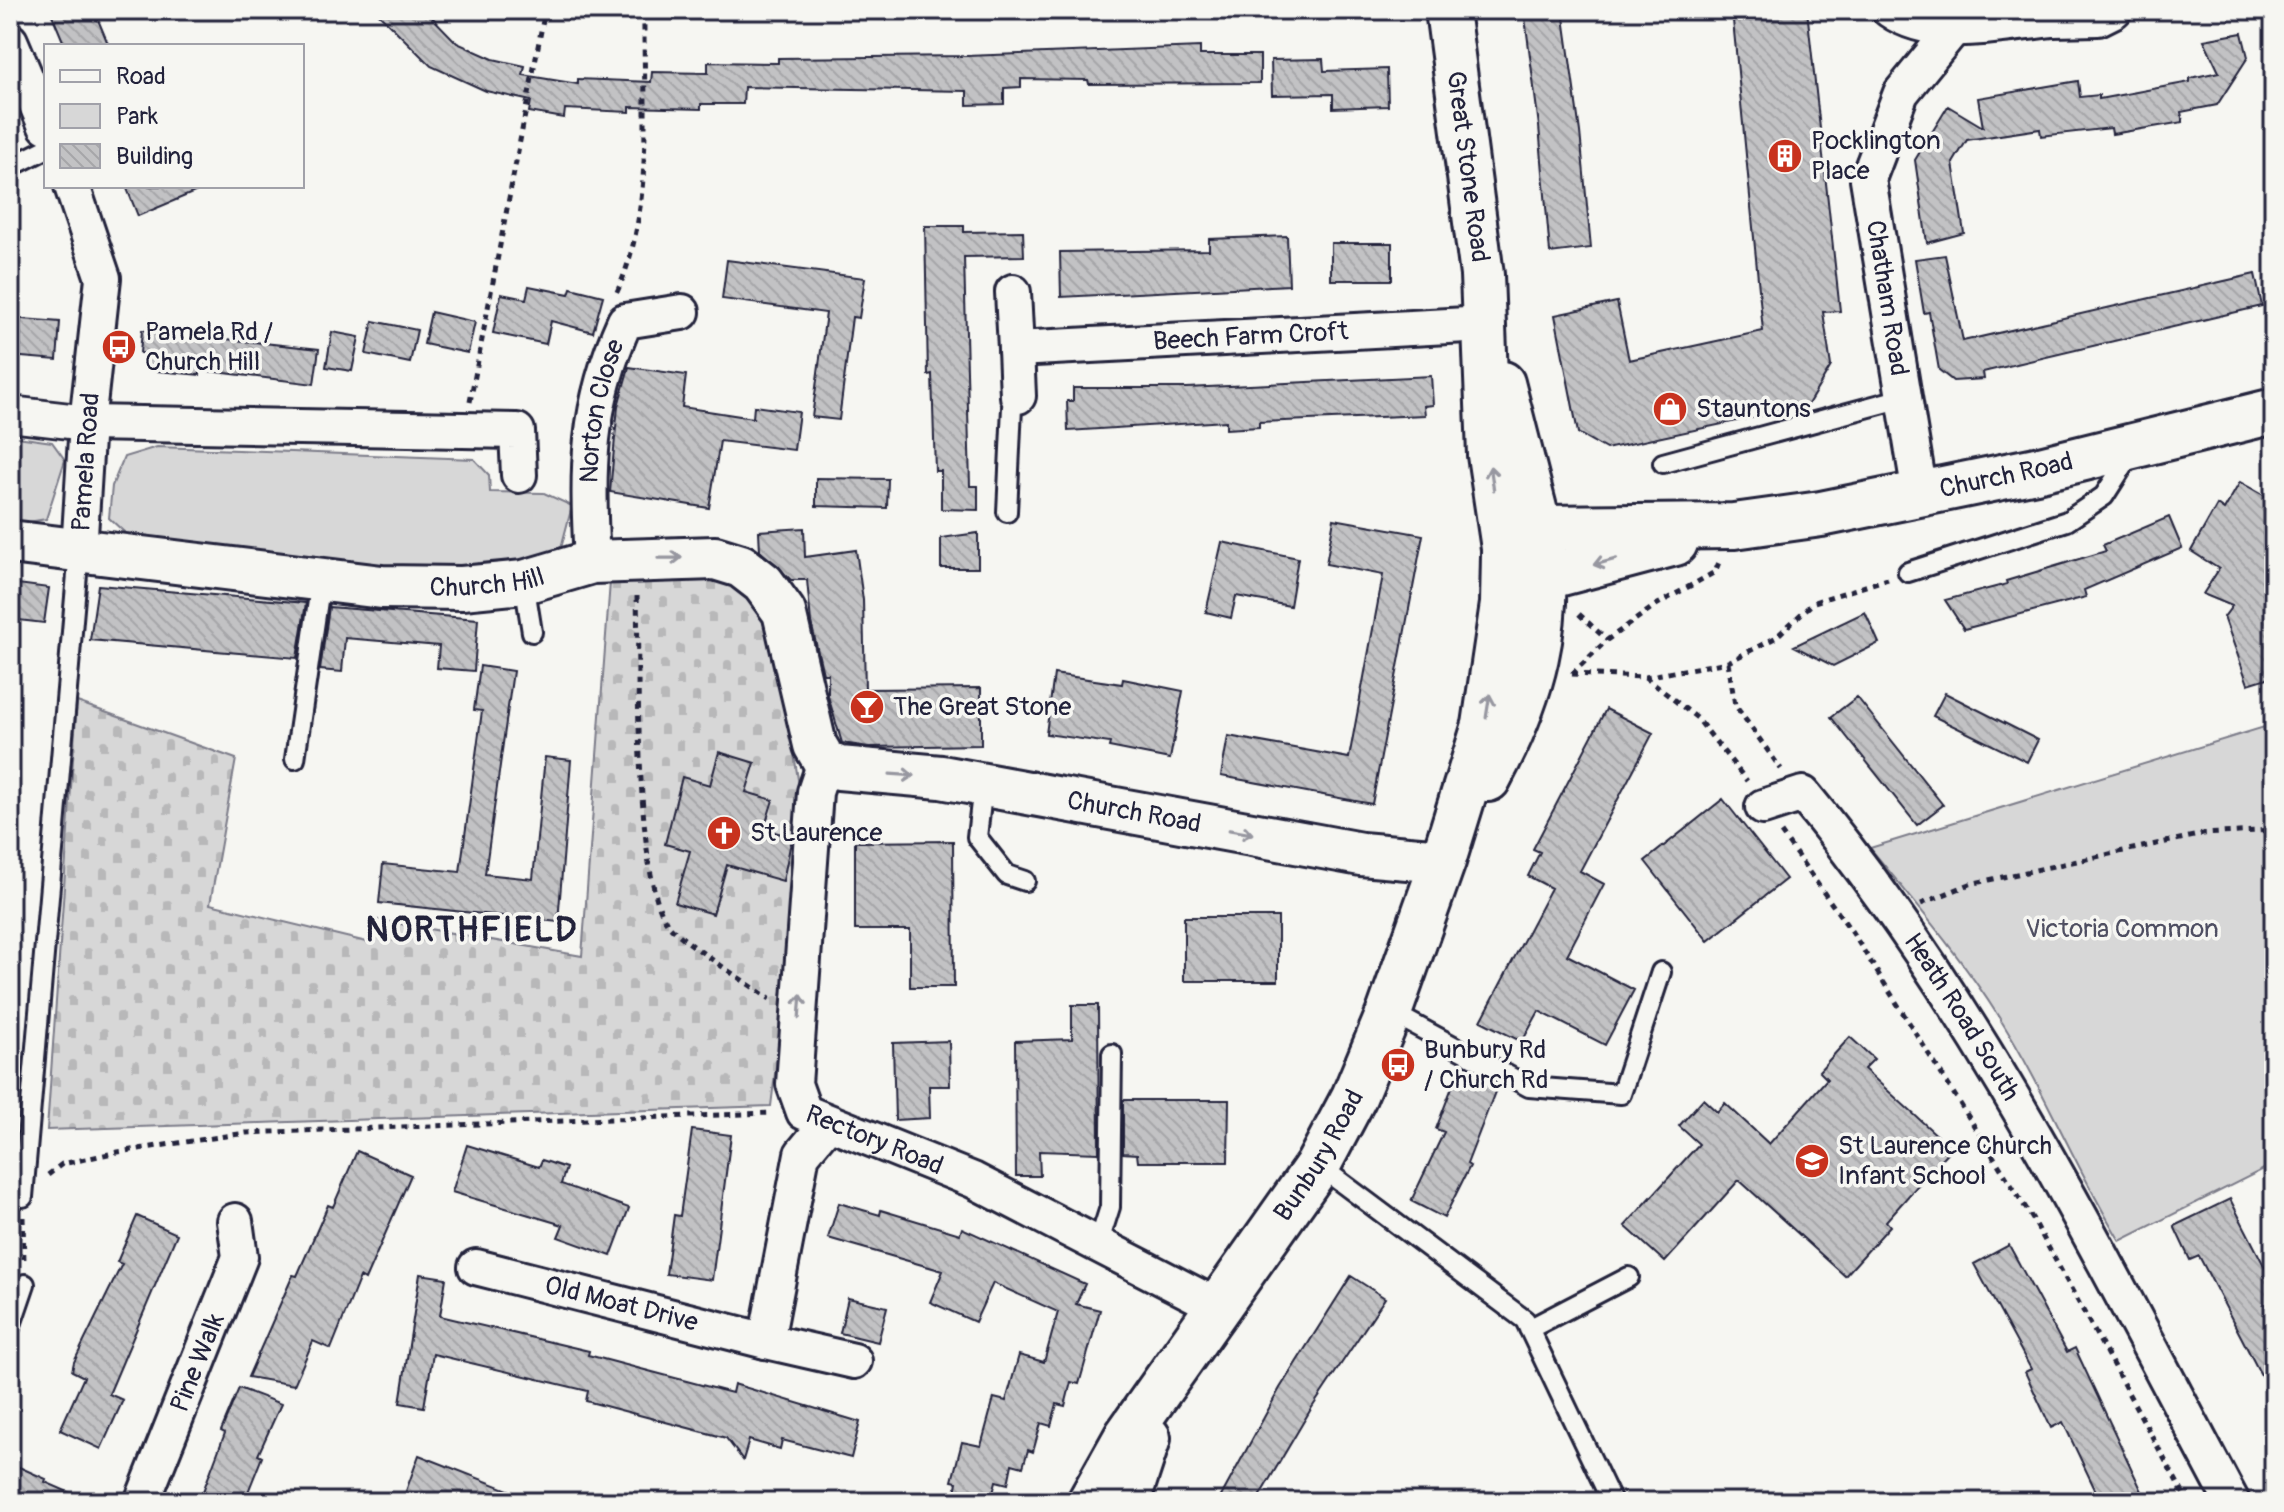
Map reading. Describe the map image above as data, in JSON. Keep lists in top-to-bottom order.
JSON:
{
  "streets": {
    "main road": ["Church Road", "Bunbury Road"],
    "street": [
      "Great Stone Road",
      "Chatham Road",
      "Beech Farm Croft",
      "Norton Close",
      "Pamela Road",
      "Church Hill",
      "Heath Road South",
      "Rectory Road",
      "Old Moat Drive",
      "Pine Walk"
    ]
  },
  "crossings": [
    ["Great Stone Road", "Beech Farm Croft"],
    ["Great Stone Road", "Church Road"],
    ["Chatham Road", "Church Road"],
    ["Norton Close", "Church Hill"],
    ["Pamela Road", "Church Hill"],
    ["Church Road", "Church Hill"],
    ["Church Road", "Rectory Road"],
    ["Church Road", "Bunbury Road"],
    ["Church Hill", "Rectory Road"],
    ["Rectory Road", "Bunbury Road"]
  ],
  "districts": ["NORTHFIELD"],
  "parks": ["Victoria Common"],
  "places": {
    "building": ["Pocklington Place"],
    "bus stop": ["Pamela Rd / Church Hill", "Bunbury Rd / Church Rd"],
    "shop": ["Stauntons"],
    "bar": ["The Great Stone"],
    "church": ["St Laurence"],
    "school or university": ["St Laurence Church Infant School"]
  },
  "legend": ["Road", "Park", "Building"]
}
